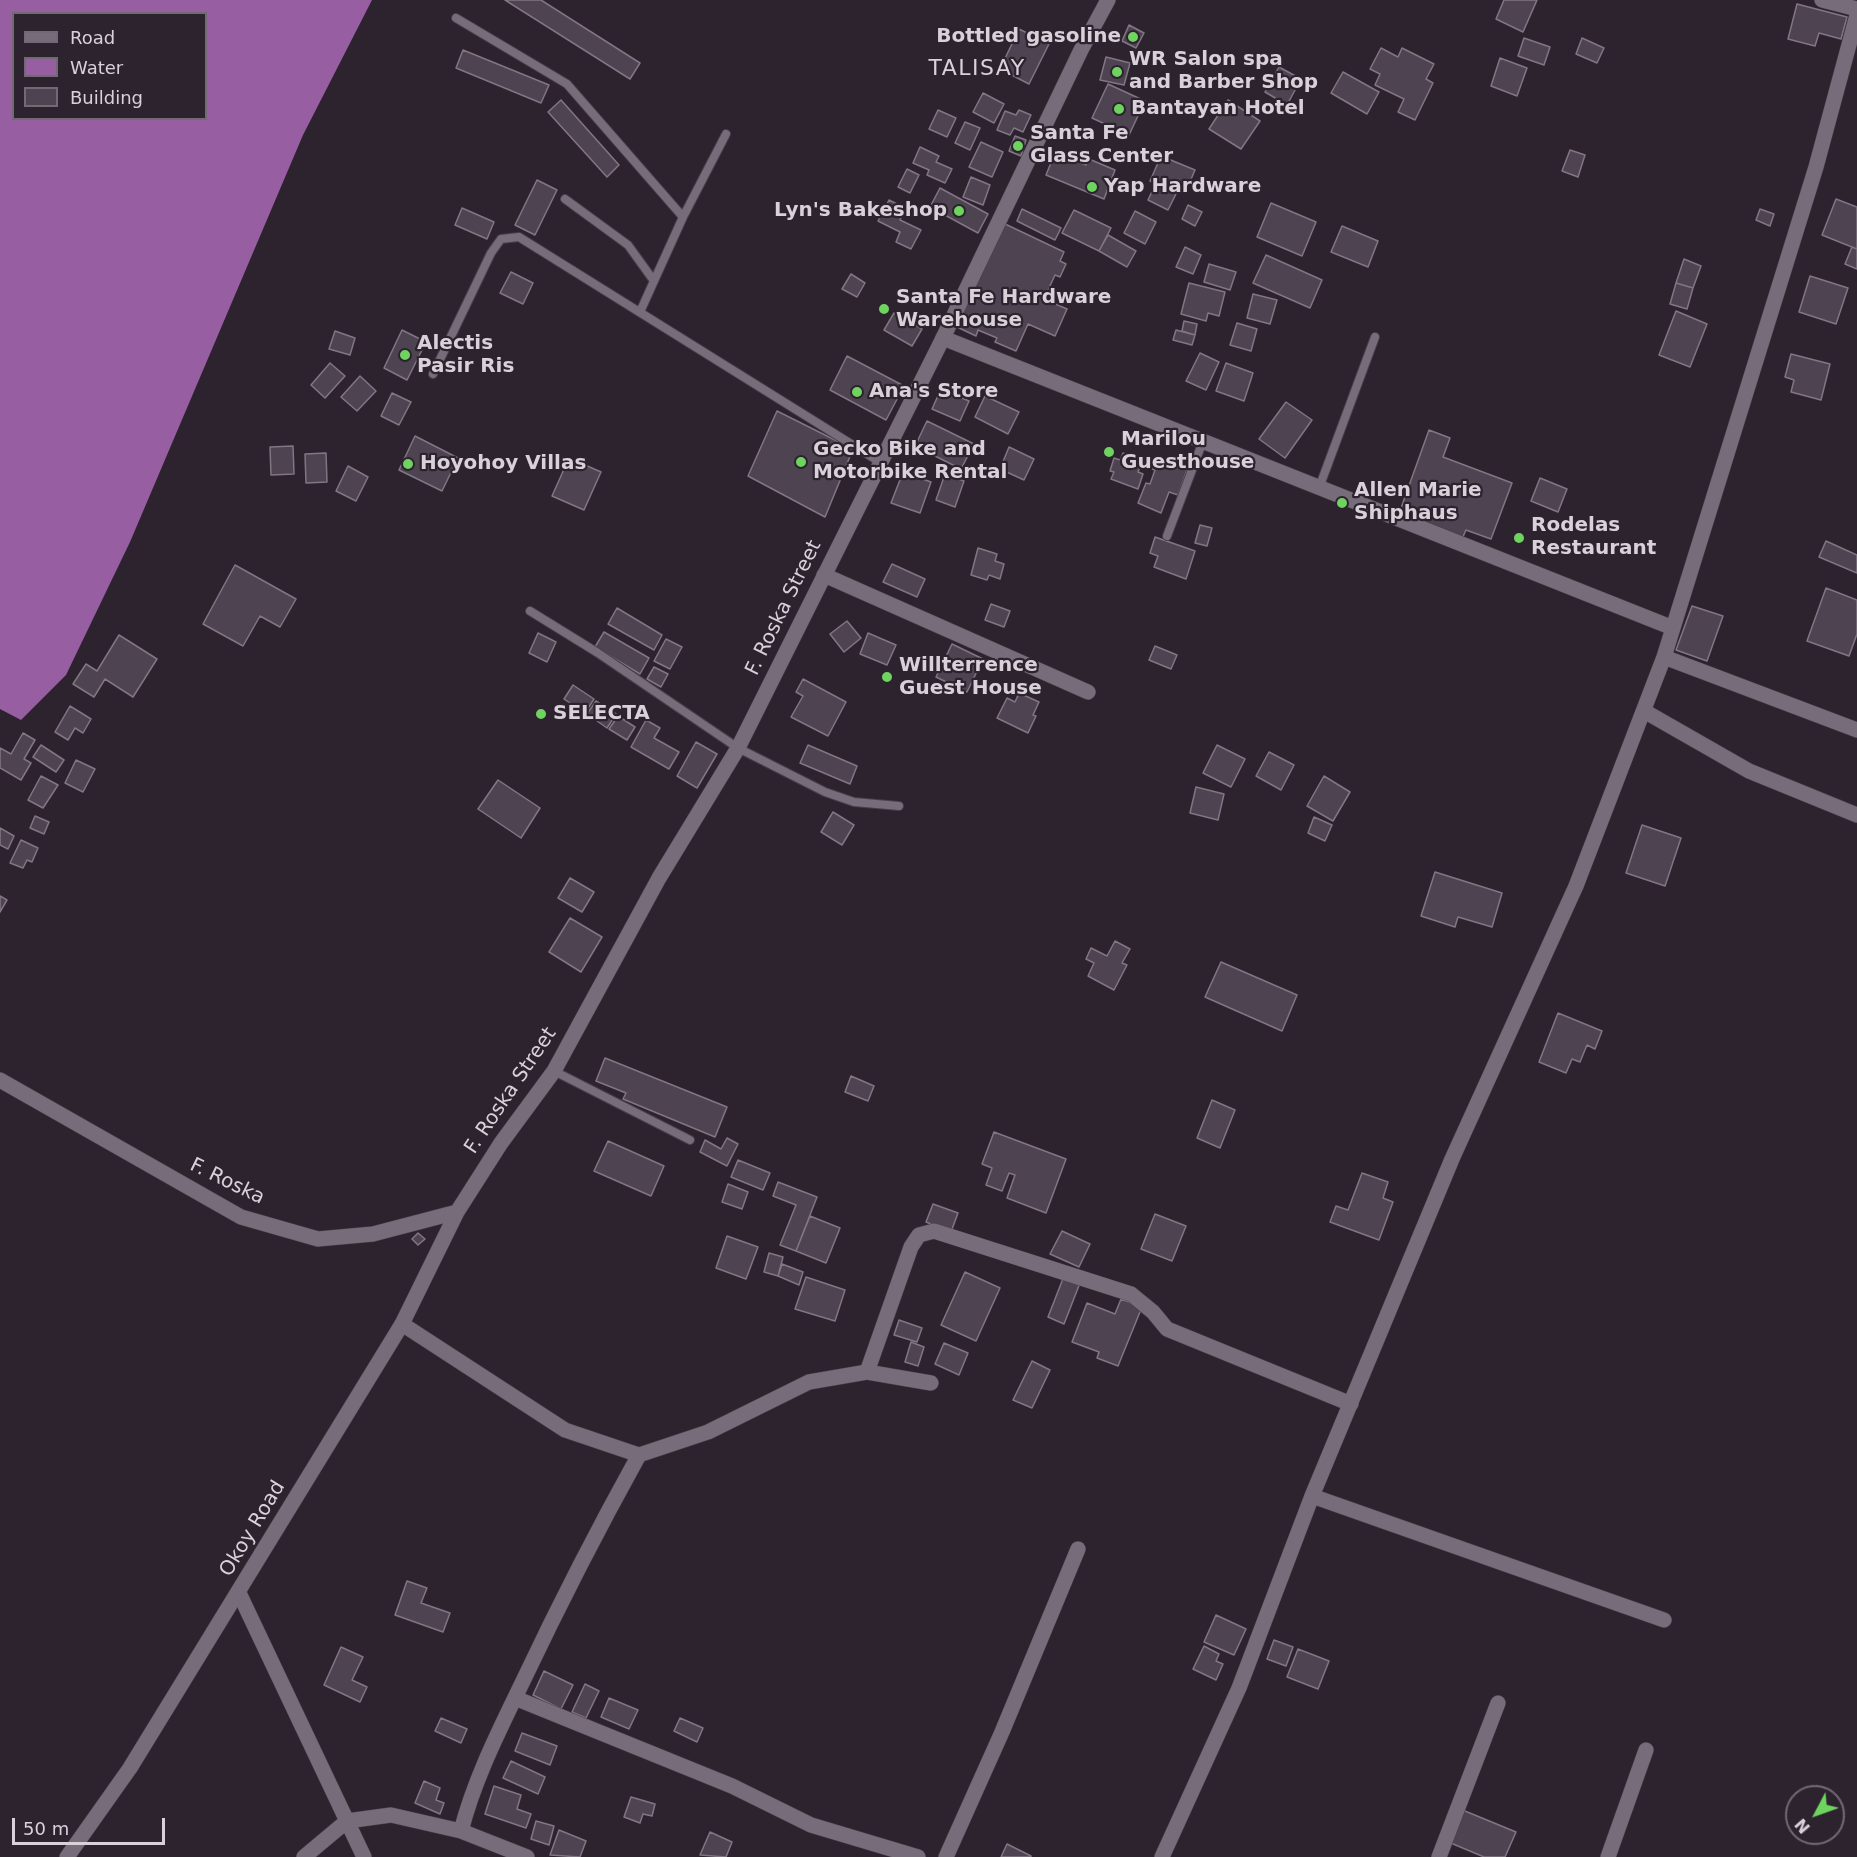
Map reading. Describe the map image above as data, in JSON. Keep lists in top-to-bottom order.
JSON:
{
  "streets": {
    "street": ["F. Roska Street", "F. Roska", "Okoy Road"]
  },
  "crossings": [
    ["F. Roska Street", "F. Roska"],
    ["F. Roska Street", "Okoy Road"],
    ["F. Roska", "Okoy Road"]
  ],
  "districts": ["TALISAY"],
  "places": [
    "Bottled gasoline",
    "WR Salon spa and Barber Shop",
    "Bantayan Hotel",
    "Santa Fe Glass Center",
    "Yap Hardware",
    "Lyn's Bakeshop",
    "Santa Fe Hardware Warehouse",
    "Alectis Pasir Ris",
    "Ana's Store",
    "Marilou Guesthouse",
    "Gecko Bike and Motorbike Rental",
    "Hoyohoy Villas",
    "Allen Marie Shiphaus",
    "Rodelas Restaurant",
    "Willterrence Guest House",
    "SELECTA"
  ],
  "legend": ["Road", "Water", "Building"],
  "scale_bar": "50 m",
  "north": "bottom left"
}
